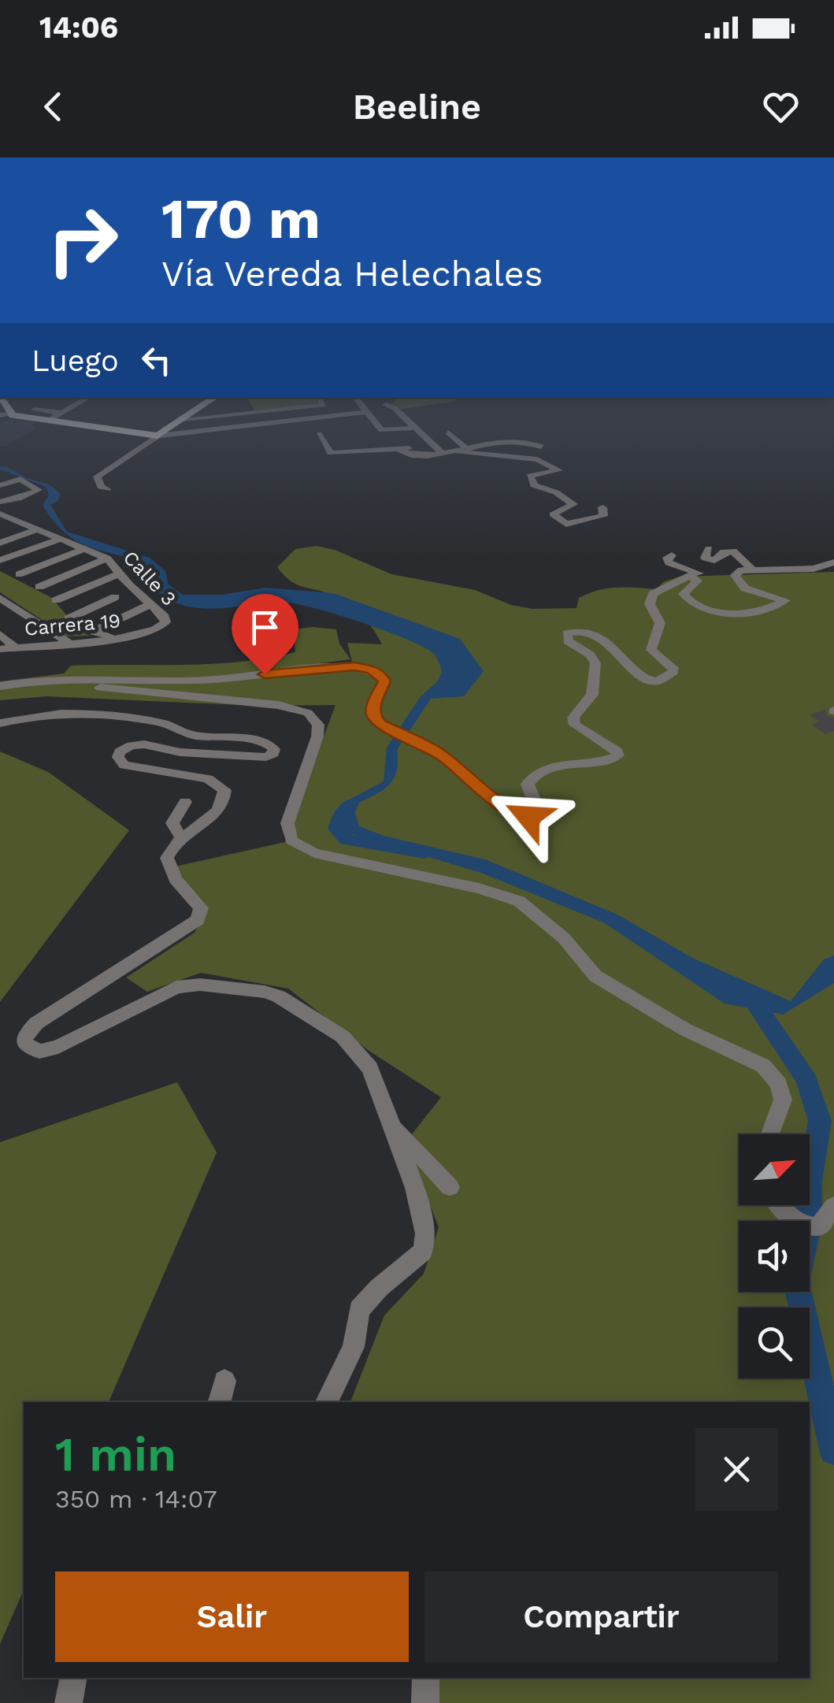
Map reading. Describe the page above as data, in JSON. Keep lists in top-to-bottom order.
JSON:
{
  "streets": {
    "street": ["Calle 3", "Carrera 19"]
  },
  "crossings": [
    ["Calle 3", "Carrera 19"]
  ],
  "north": "top right",
  "page": {
    "status": "14:06",
    "header": "Beeline",
    "turn": ["170 m", "Vía Vereda Helechales"],
    "then": "Luego",
    "heading": ["1 min", "350 m · 14:07"],
    "buttons": ["Salir", "Compartir"]
  }
}
